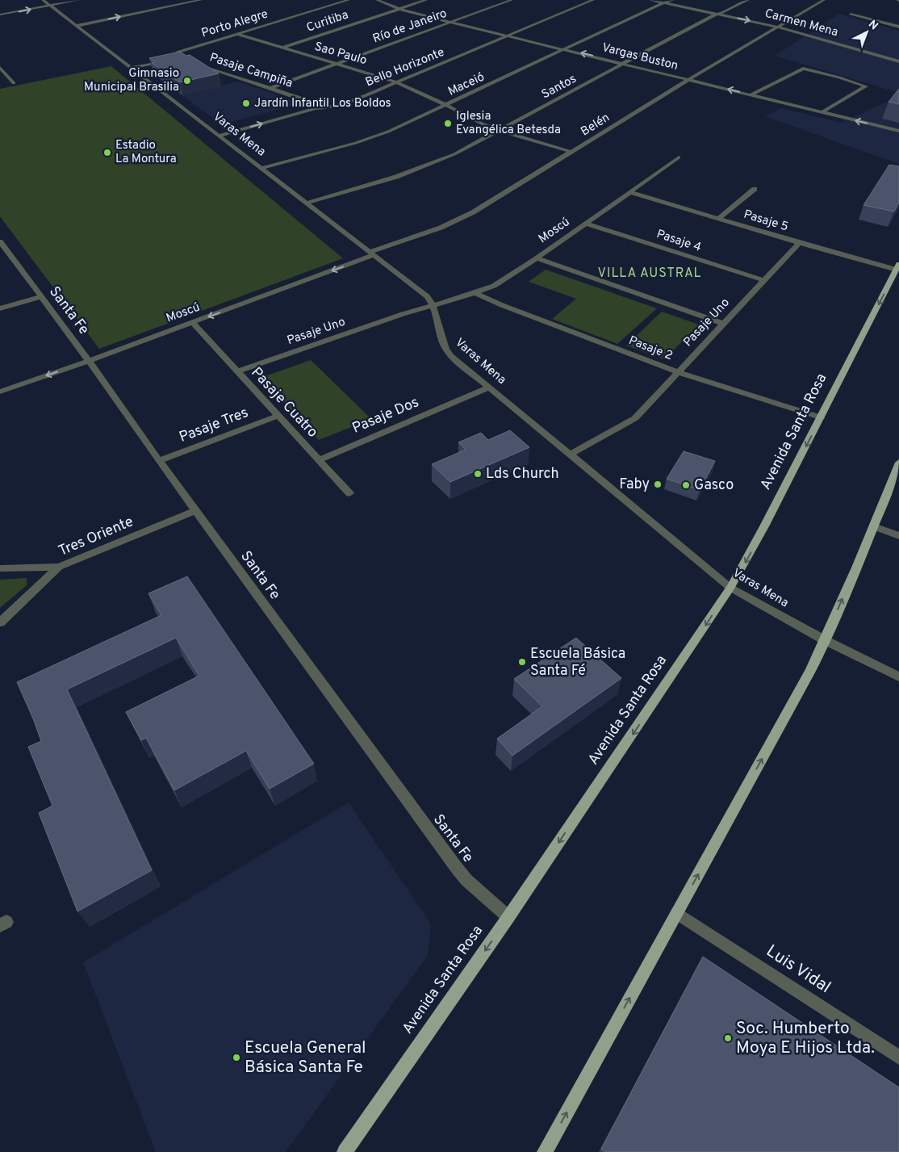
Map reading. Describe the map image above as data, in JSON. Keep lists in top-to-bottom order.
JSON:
{
  "streets": {
    "main road": ["Avenida Santa Rosa"],
    "street": [
      "Curitiba",
      "Carmen Mena",
      "Porto Alegre",
      "Río de Janeiro",
      "Sao Paulo",
      "Vargas Buston",
      "Bello Horizonte",
      "Pasaje Campiña",
      "Maceió",
      "Santos",
      "Belén",
      "Varas Mena",
      "Pasaje 5",
      "Moscú",
      "Pasaje 4",
      "Santa Fe",
      "Pasaje Uno",
      "Pasaje 2",
      "Pasaje Cuatro",
      "Pasaje Dos",
      "Pasaje Tres",
      "Tres Oriente",
      "Luis Vidal"
    ]
  },
  "crossings": [
    ["Curitiba", "Sao Paulo"],
    ["Curitiba", "Vargas Buston"],
    ["Carmen Mena", "Maceió"],
    ["Carmen Mena", "Santos"],
    ["Carmen Mena", "Belén"],
    ["Porto Alegre", "Sao Paulo"],
    ["Porto Alegre", "Varas Mena"],
    ["Río de Janeiro", "Sao Paulo"],
    ["Río de Janeiro", "Vargas Buston"],
    ["Río de Janeiro", "Pasaje Campiña"],
    ["Sao Paulo", "Bello Horizonte"],
    ["Sao Paulo", "Maceió"],
    ["Sao Paulo", "Santos"],
    ["Sao Paulo", "Belén"],
    ["Vargas Buston", "Bello Horizonte"],
    ["Vargas Buston", "Maceió"],
    ["Vargas Buston", "Santos"],
    ["Vargas Buston", "Belén"],
    ["Bello Horizonte", "Pasaje Campiña"],
    ["Bello Horizonte", "Varas Mena"],
    ["Maceió", "Varas Mena"],
    ["Santos", "Varas Mena"],
    ["Belén", "Varas Mena"],
    ["Belén", "Moscú"],
    ["Varas Mena", "Moscú"],
    ["Varas Mena", "Pasaje Uno"],
    ["Varas Mena", "Pasaje Dos"],
    ["Varas Mena", "Avenida Santa Rosa"],
    ["Pasaje 5", "Moscú"],
    ["Pasaje 5", "Pasaje Uno"],
    ["Pasaje 5", "Avenida Santa Rosa"],
    ["Moscú", "Pasaje 4"],
    ["Moscú", "Santa Fe"],
    ["Moscú", "Pasaje Uno"],
    ["Moscú", "Pasaje 2"],
    ["Moscú", "Pasaje Cuatro"],
    ["Pasaje 4", "Pasaje Uno"],
    ["Santa Fe", "Pasaje Tres"],
    ["Santa Fe", "Avenida Santa Rosa"],
    ["Santa Fe", "Tres Oriente"],
    ["Pasaje Uno", "Pasaje 2"],
    ["Pasaje Uno", "Pasaje Cuatro"],
    ["Pasaje 2", "Avenida Santa Rosa"],
    ["Pasaje Cuatro", "Pasaje Dos"],
    ["Pasaje Cuatro", "Pasaje Tres"]
  ],
  "one_way": ["Vargas Buston", "Moscú", "Avenida Santa Rosa"],
  "districts": ["VILLA AUSTRAL"],
  "places": [
    "Gimnasio Municipal Brasilia",
    "Jardín Infantil Los Boldos",
    "Iglesia Evangélica Betesda",
    "Estadio La Montura",
    "Lds Church",
    "Faby",
    "Gasco",
    "Escuela Básica Santa Fé",
    "Soc. Humberto Moya E Hijos Ltda.",
    "Escuela General Básica Santa Fe"
  ],
  "north": "top right"
}
